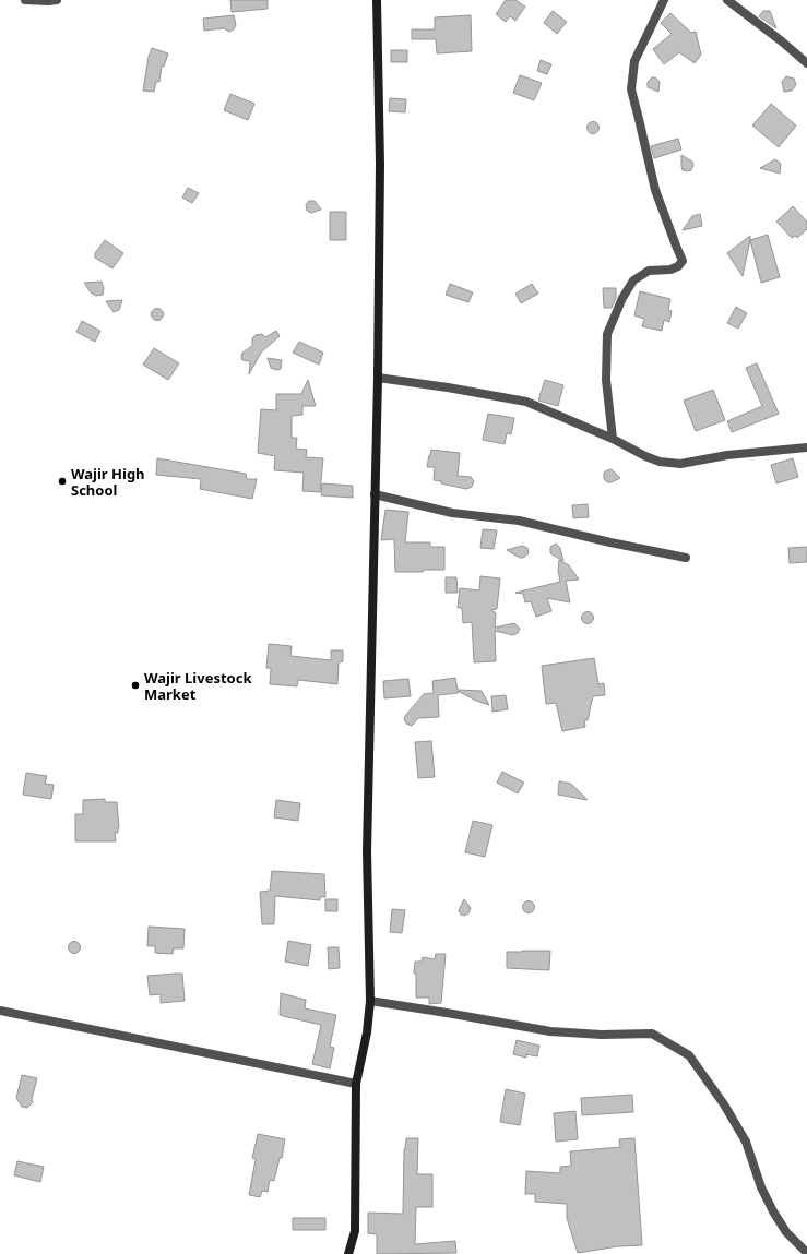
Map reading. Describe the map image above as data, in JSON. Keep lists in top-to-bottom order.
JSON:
{
  "places": ["Wajir High School", "Wajir Livestock Market"]
}
